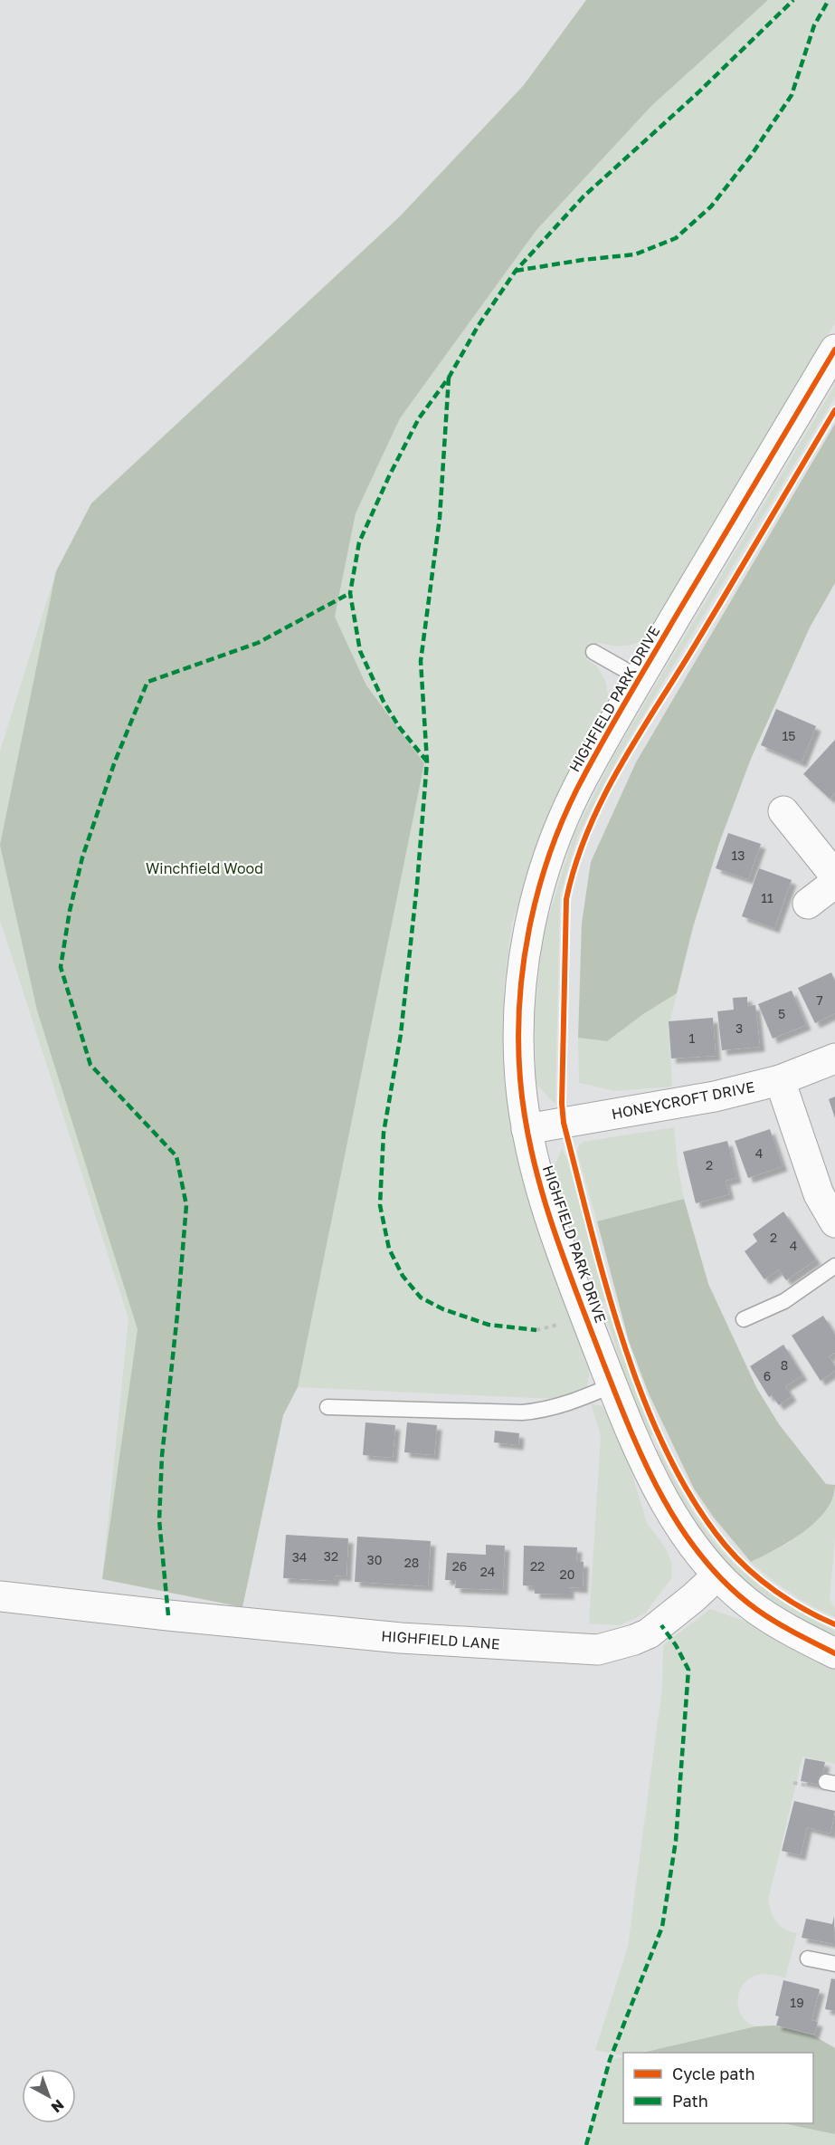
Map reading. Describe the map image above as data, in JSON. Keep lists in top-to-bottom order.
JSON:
{
  "streets": {
    "street": ["HIGHFIELD PARK DRIVE", "HONEYCROFT DRIVE", "HIGHFIELD LANE"]
  },
  "crossings": [
    ["HIGHFIELD PARK DRIVE", "HONEYCROFT DRIVE"],
    ["HIGHFIELD PARK DRIVE", "HIGHFIELD LANE"]
  ],
  "parks": ["Winchfield Wood"],
  "house_numbers": [
    "15",
    "13",
    "11",
    "7",
    "5",
    "3",
    "1",
    "4",
    "2",
    "2",
    "4",
    "8",
    "6",
    "32",
    "34",
    "30",
    "28",
    "26",
    "22",
    "24",
    "20",
    "19"
  ],
  "legend": ["Cycle path", "Path"],
  "north": "bottom right"
}
